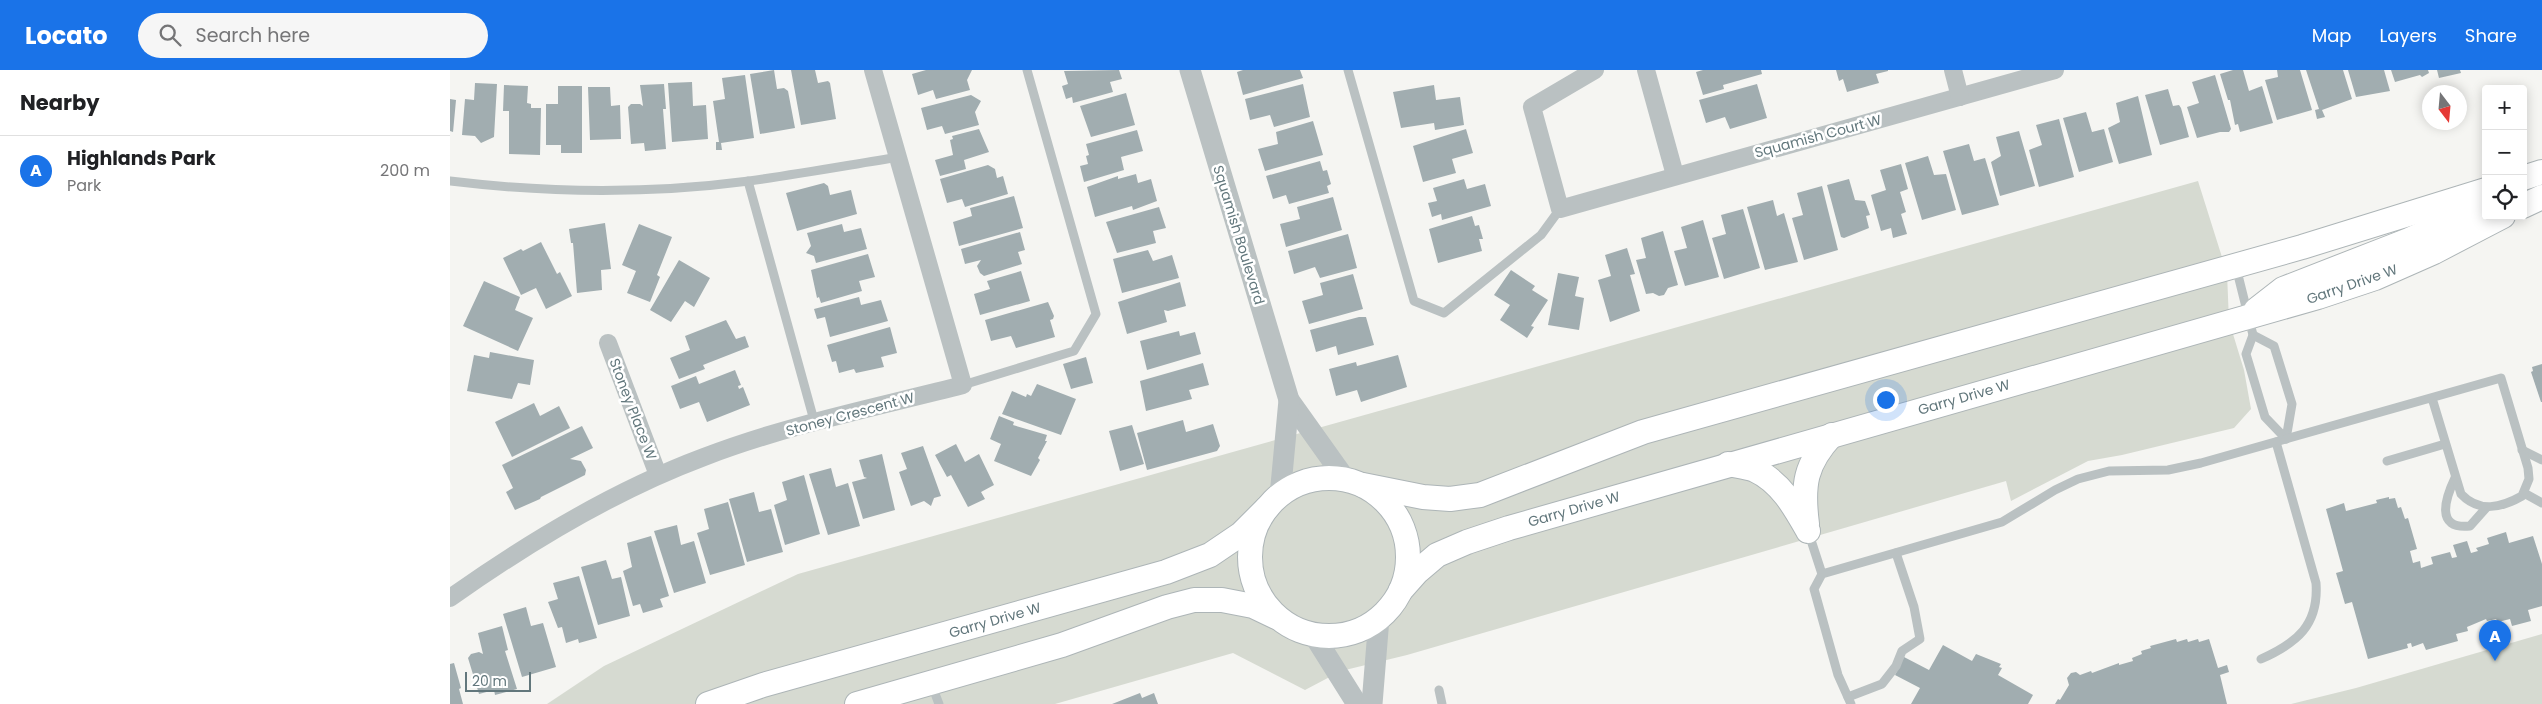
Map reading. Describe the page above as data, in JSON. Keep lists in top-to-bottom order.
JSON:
{
  "streets": {
    "main road": ["Garry Drive W"],
    "street": [
      "Squamish Court W",
      "Squamish Boulevard",
      "Stoney Place W",
      "Stoney Crescent W"
    ]
  },
  "crossings": [
    ["Squamish Boulevard", "Garry Drive W"],
    ["Stoney Place W", "Stoney Crescent W"]
  ],
  "scale_bar": "20 m",
  "north": "bottom",
  "page": {
    "header": "Locato",
    "search": "Search here",
    "nav": ["Map", "Layers", "Share"],
    "heading": "Nearby",
    "map_buttons": ["+", "−"],
    "list": [
      {
        "mark": "A",
        "name": "Highlands Park",
        "note": "Park",
        "value": "200 m"
      }
    ],
    "pins": "A",
    "scale": "20 m"
  }
}
